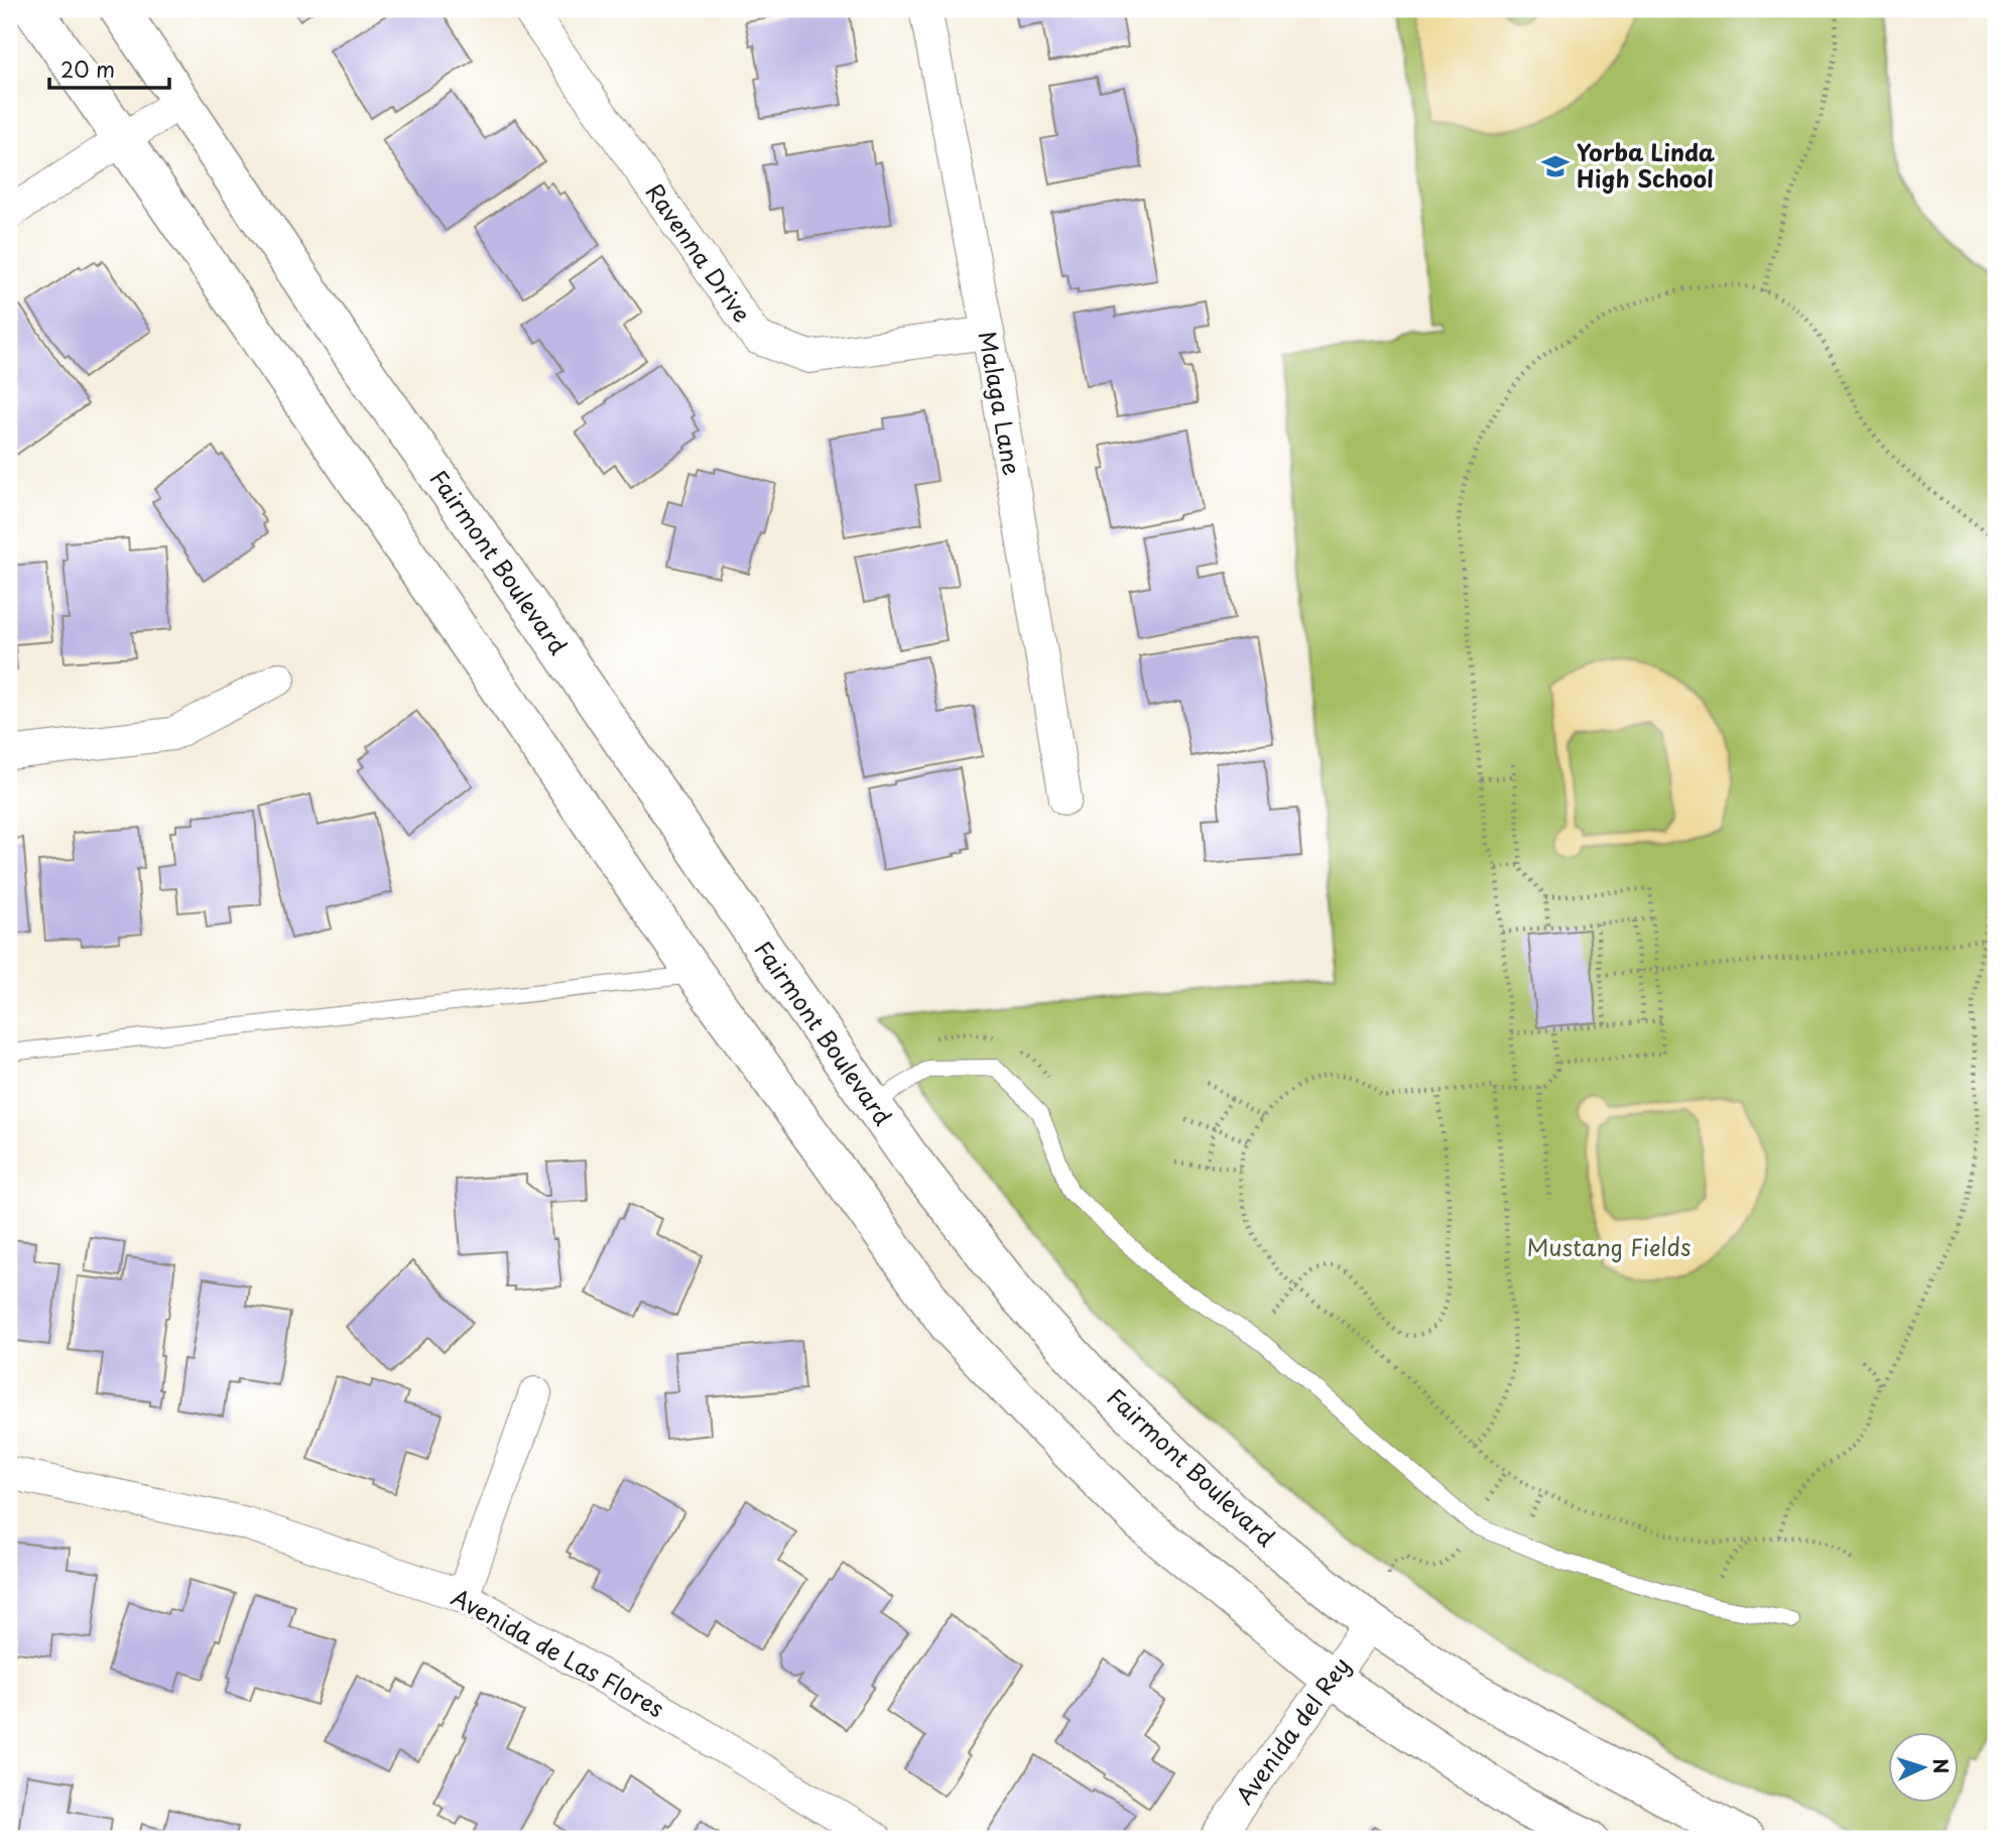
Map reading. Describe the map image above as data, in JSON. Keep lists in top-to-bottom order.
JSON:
{
  "streets": {
    "main road": ["Fairmont Boulevard"],
    "street": [
      "Ravenna Drive",
      "Malaga Lane",
      "Avenida de Las Flores",
      "Avenida del Rey"
    ]
  },
  "crossings": [
    ["Ravenna Drive", "Malaga Lane"],
    ["Fairmont Boulevard", "Avenida del Rey"]
  ],
  "parks": ["Mustang Fields"],
  "places": {
    "school or university": ["Yorba Linda High School"]
  },
  "scale_bar": "20 m",
  "north": "right"
}
